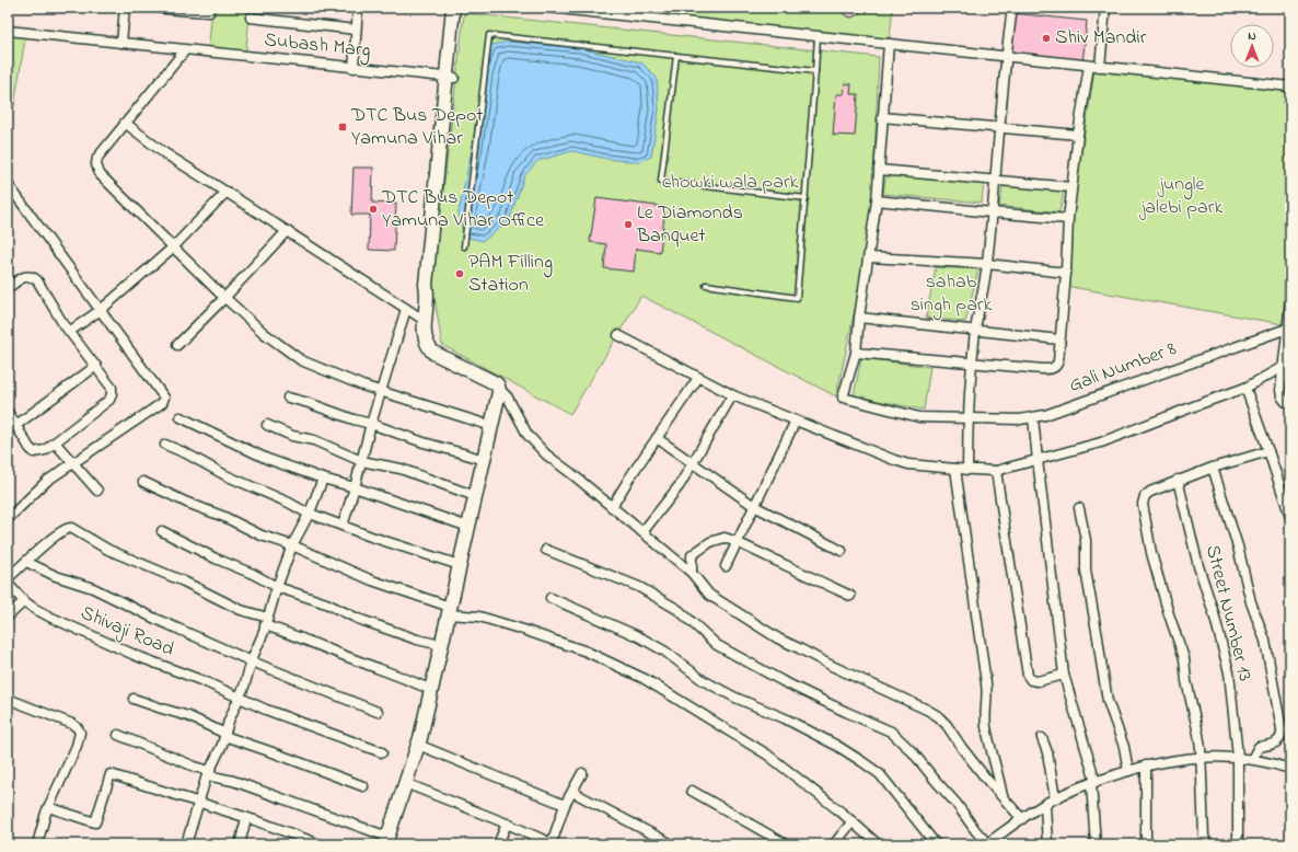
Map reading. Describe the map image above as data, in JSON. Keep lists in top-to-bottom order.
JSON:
{
  "streets": {
    "street": [
      "Subash Marg",
      "Gali Number 8",
      "Street Number 13",
      "Shivaji Road"
    ]
  },
  "parks": ["chowki wala park", "jungle jalebi park", "sahab singh park"],
  "places": {
    "other": [
      "Shiv Mandir",
      "DTC Bus Depot Yamuna Vihar Office",
      "Le Diamonds Banquet",
      "PAM Filling Station"
    ],
    "transit": ["DTC Bus Depot Yamuna Vihar"]
  },
  "north": "top"
}
